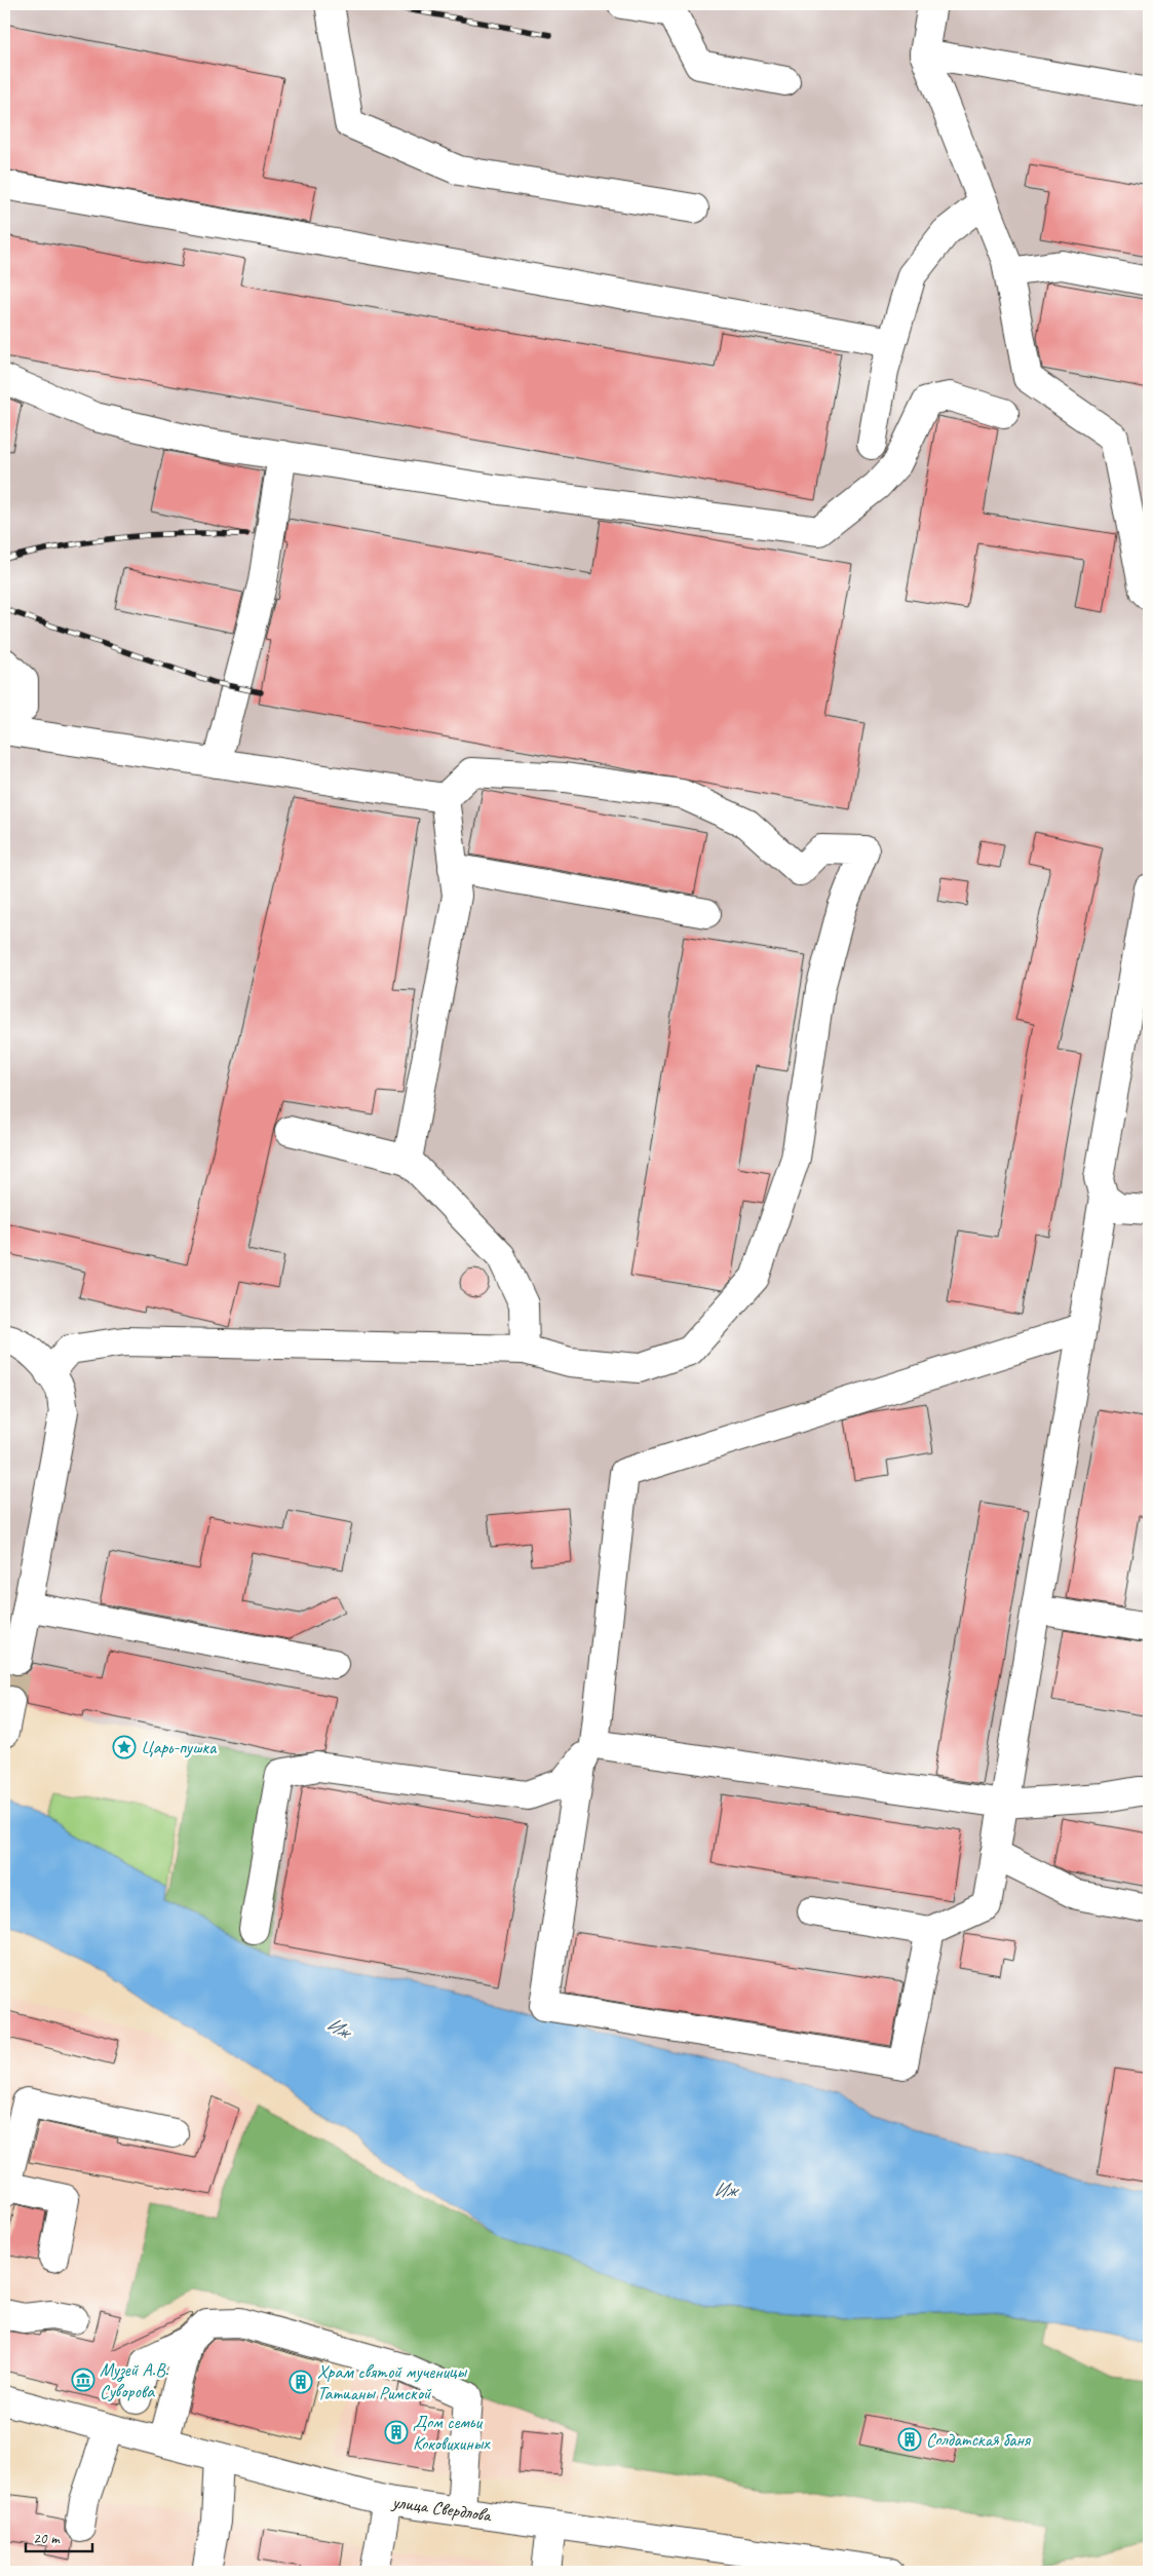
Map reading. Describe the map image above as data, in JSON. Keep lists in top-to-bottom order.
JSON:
{
  "streets": {
    "street": ["улица Свердлова"]
  },
  "water": ["Иж"],
  "places": {
    "place": ["Царь-пушка"],
    "museum": ["Музей А.В. Суворова"],
    "building": ["Храм святой мученицы Татианы Римской", "Дом семьи Коковихиных", "Солдатская баня"]
  },
  "scale_bar": "20 m"
}
